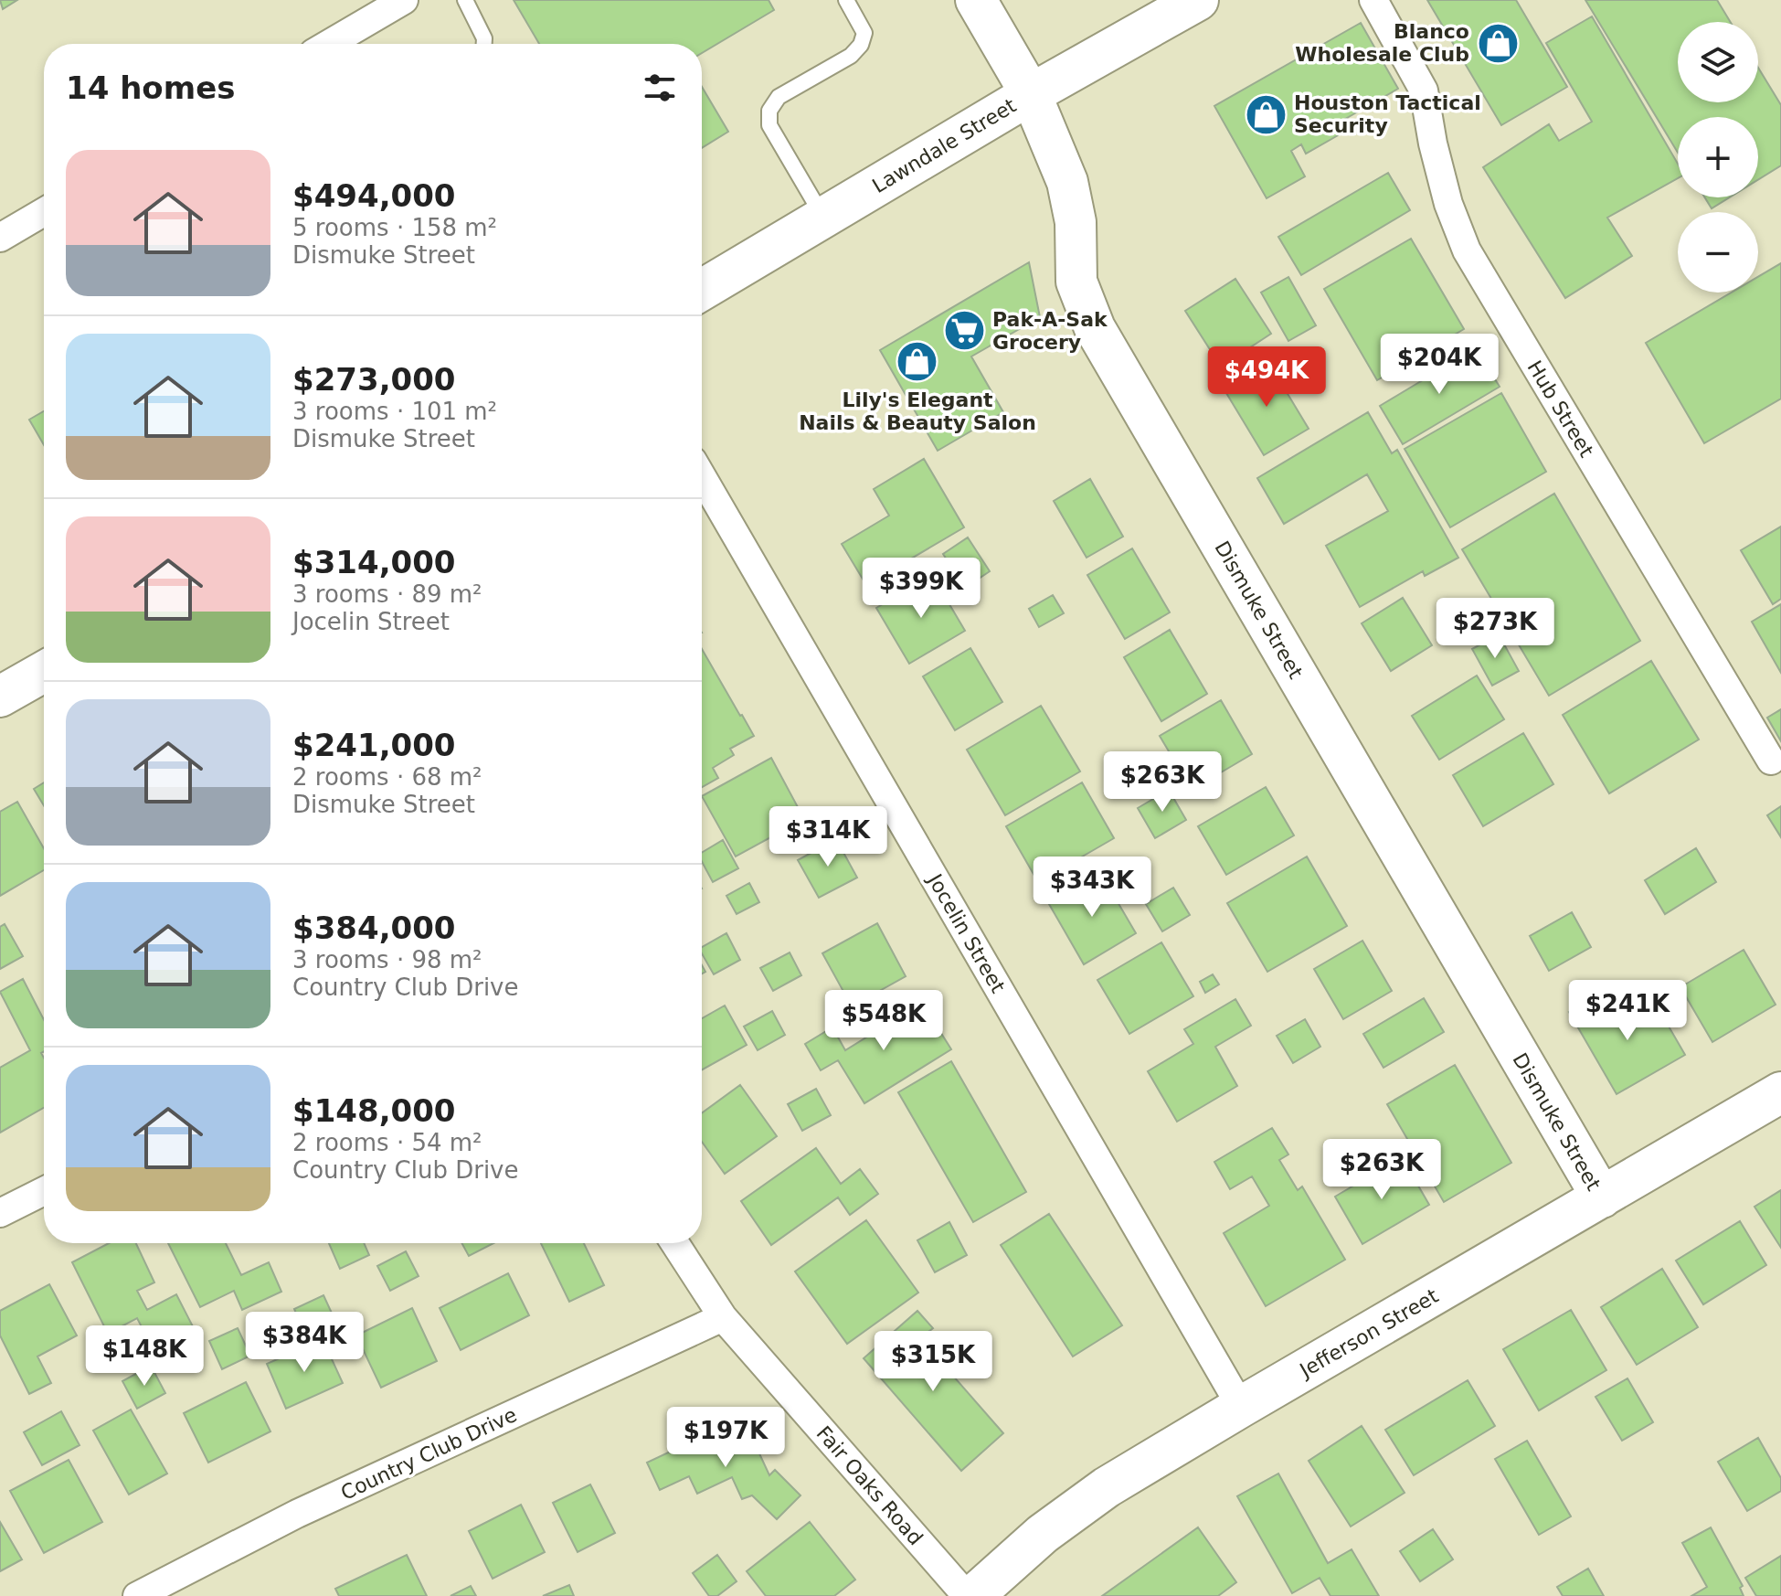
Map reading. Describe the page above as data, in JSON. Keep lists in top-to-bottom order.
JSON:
{
  "streets": {
    "street": [
      "Lawndale Street",
      "Hub Street",
      "Dismuke Street",
      "Jocelin Street",
      "Jefferson Street",
      "Country Club Drive",
      "Fair Oaks Road"
    ]
  },
  "crossings": [
    ["Lawndale Street", "Dismuke Street"],
    ["Dismuke Street", "Jefferson Street"],
    ["Jocelin Street", "Jefferson Street"],
    ["Country Club Drive", "Fair Oaks Road"]
  ],
  "places": {
    "shop": ["Blanco Wholesale Club", "Houston Tactical Security", "Lily's Elegant Nails & Beauty Salon"],
    "supermarket": ["Pak-A-Sak Grocery"]
  },
  "page": {
    "map_buttons": ["+", "−"],
    "heading": "14 homes",
    "list": [
      {
        "name": "$494,000",
        "note": "5 rooms · 158 m² · Dismuke Street"
      },
      {
        "name": "$273,000",
        "note": "3 rooms · 101 m² · Dismuke Street"
      },
      {
        "name": "$314,000",
        "note": "3 rooms · 89 m² · Jocelin Street"
      },
      {
        "name": "$241,000",
        "note": "2 rooms · 68 m² · Dismuke Street"
      },
      {
        "name": "$384,000",
        "note": "3 rooms · 98 m² · Country Club Drive"
      },
      {
        "name": "$148,000",
        "note": "2 rooms · 54 m² · Country Club Drive"
      }
    ],
    "price": [
      "$204K",
      "$494K",
      "$399K",
      "$273K",
      "$263K",
      "$314K",
      "$343K",
      "$241K",
      "$548K",
      "$263K",
      "$384K",
      "$148K",
      "$315K",
      "$197K"
    ]
  }
}
